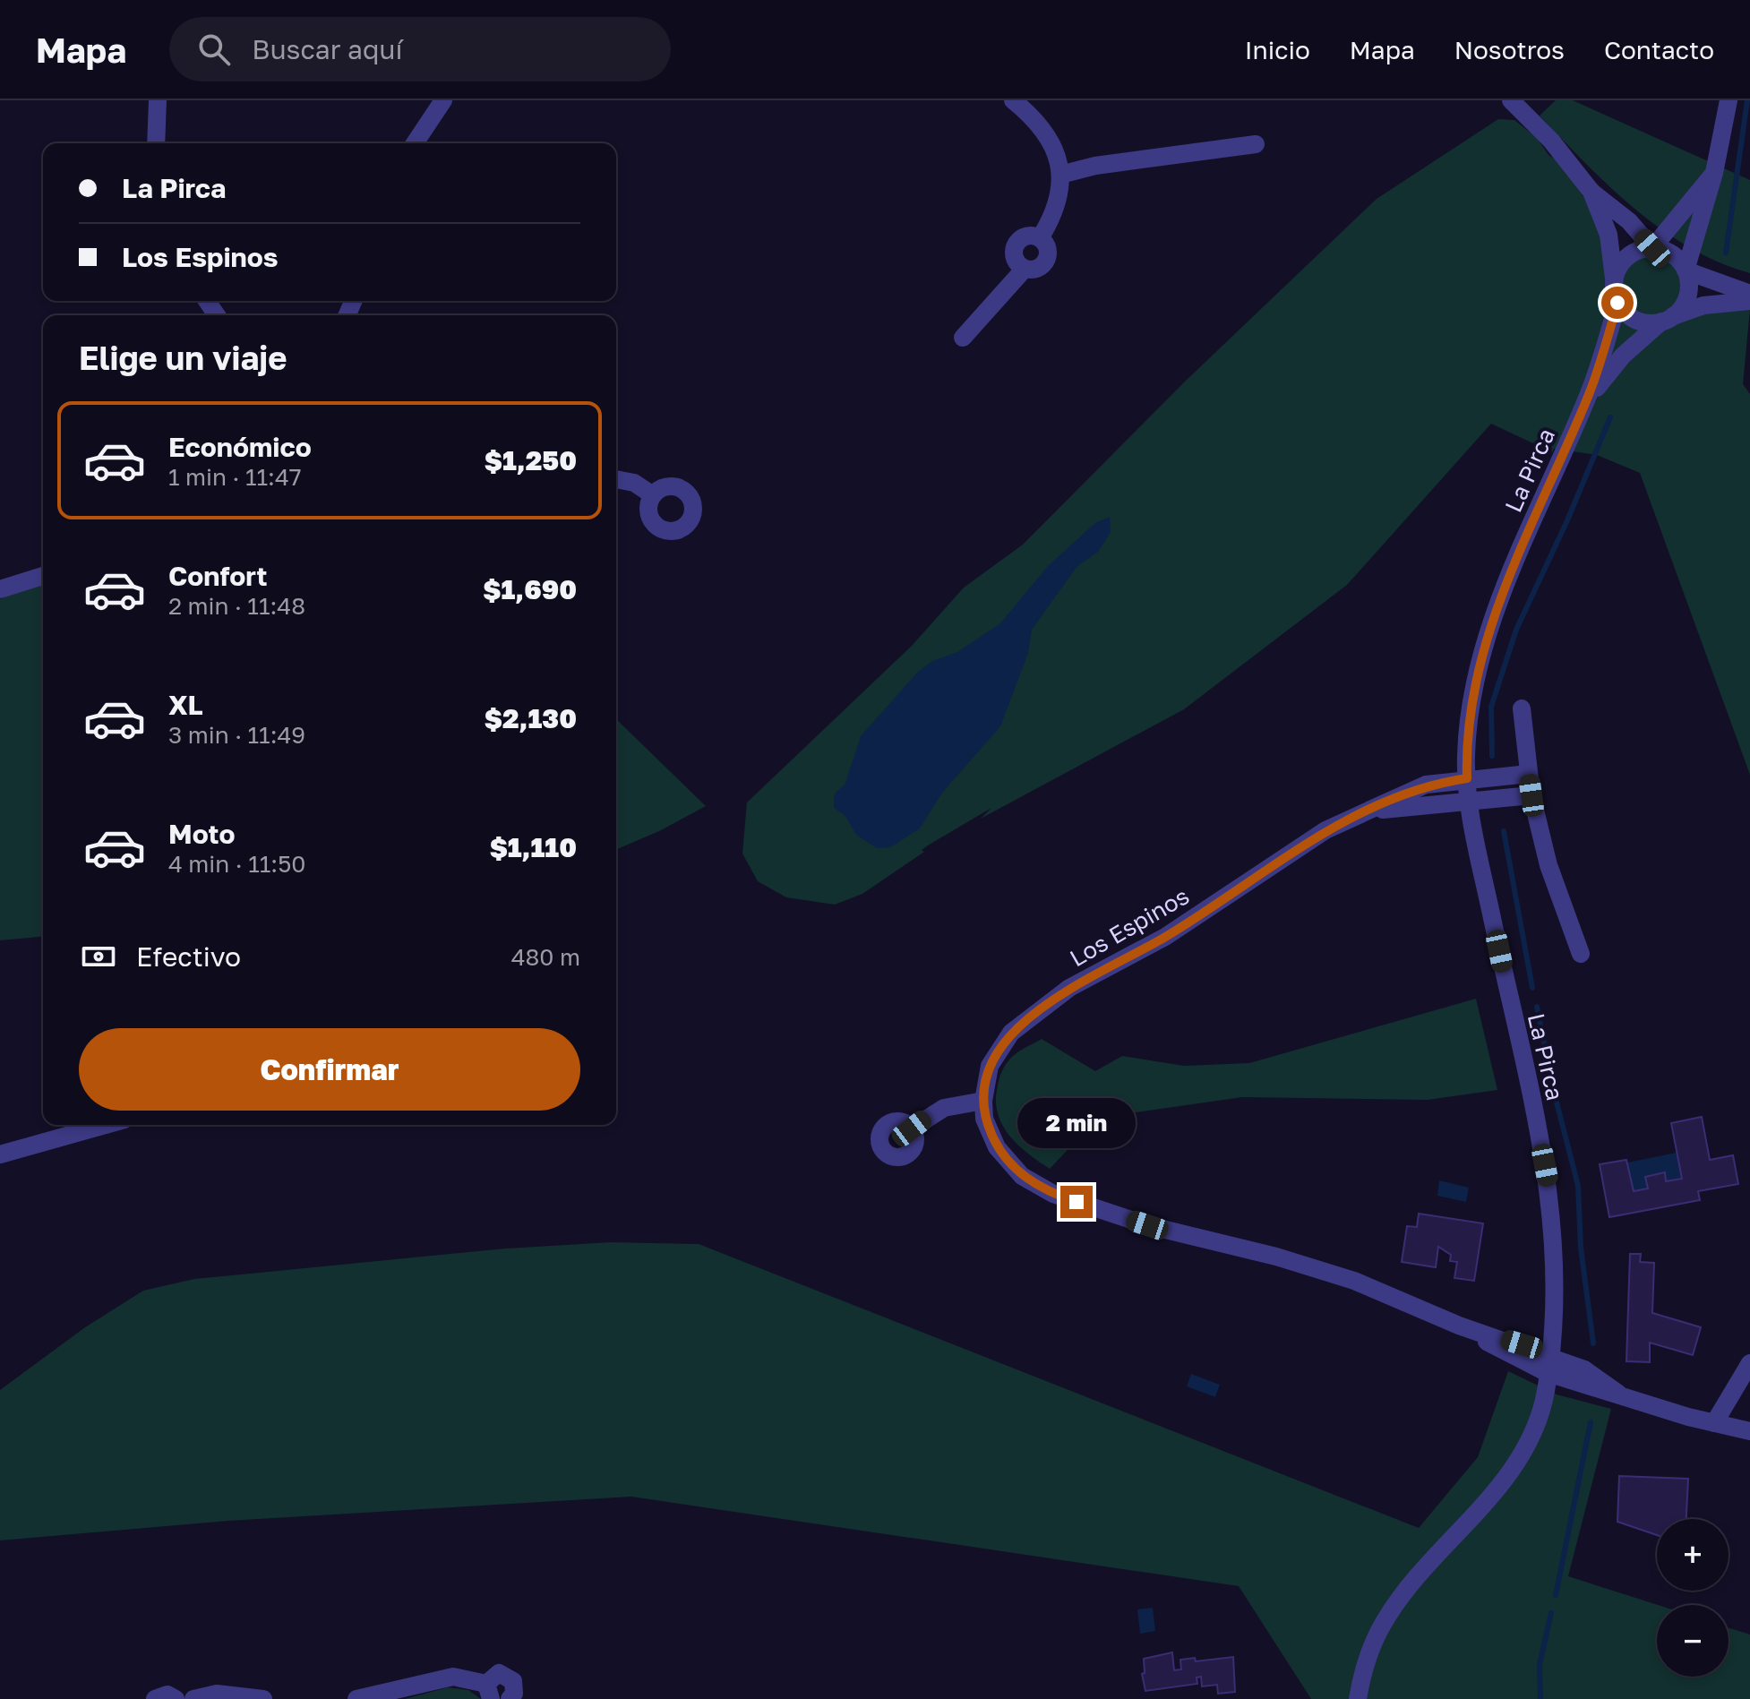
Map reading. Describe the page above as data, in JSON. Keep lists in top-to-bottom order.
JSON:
{
  "streets": {
    "street": ["La Pirca", "Los Espinos"]
  },
  "crossings": [
    ["La Pirca", "Los Espinos"]
  ],
  "page": {
    "header": "Mapa",
    "search": "Buscar aquí",
    "nav": [
      "Inicio",
      "Mapa",
      "Nosotros",
      "Contacto"
    ],
    "banner": ["La Pirca", "Los Espinos"],
    "heading": "Elige un viaje",
    "list": [
      {
        "name": "Económico",
        "note": "1 min · 11:47",
        "value": "$1,250"
      },
      {
        "name": "Confort",
        "note": "2 min · 11:48",
        "value": "$1,690"
      },
      {
        "name": "XL",
        "note": "3 min · 11:49",
        "value": "$2,130"
      },
      {
        "name": "Moto",
        "note": "4 min · 11:50",
        "value": "$1,110"
      }
    ],
    "pay": ["Efectivo", "480 m"],
    "buttons": "Confirmar",
    "bubble": "2 min",
    "map_buttons": ["+", "−"]
  }
}
